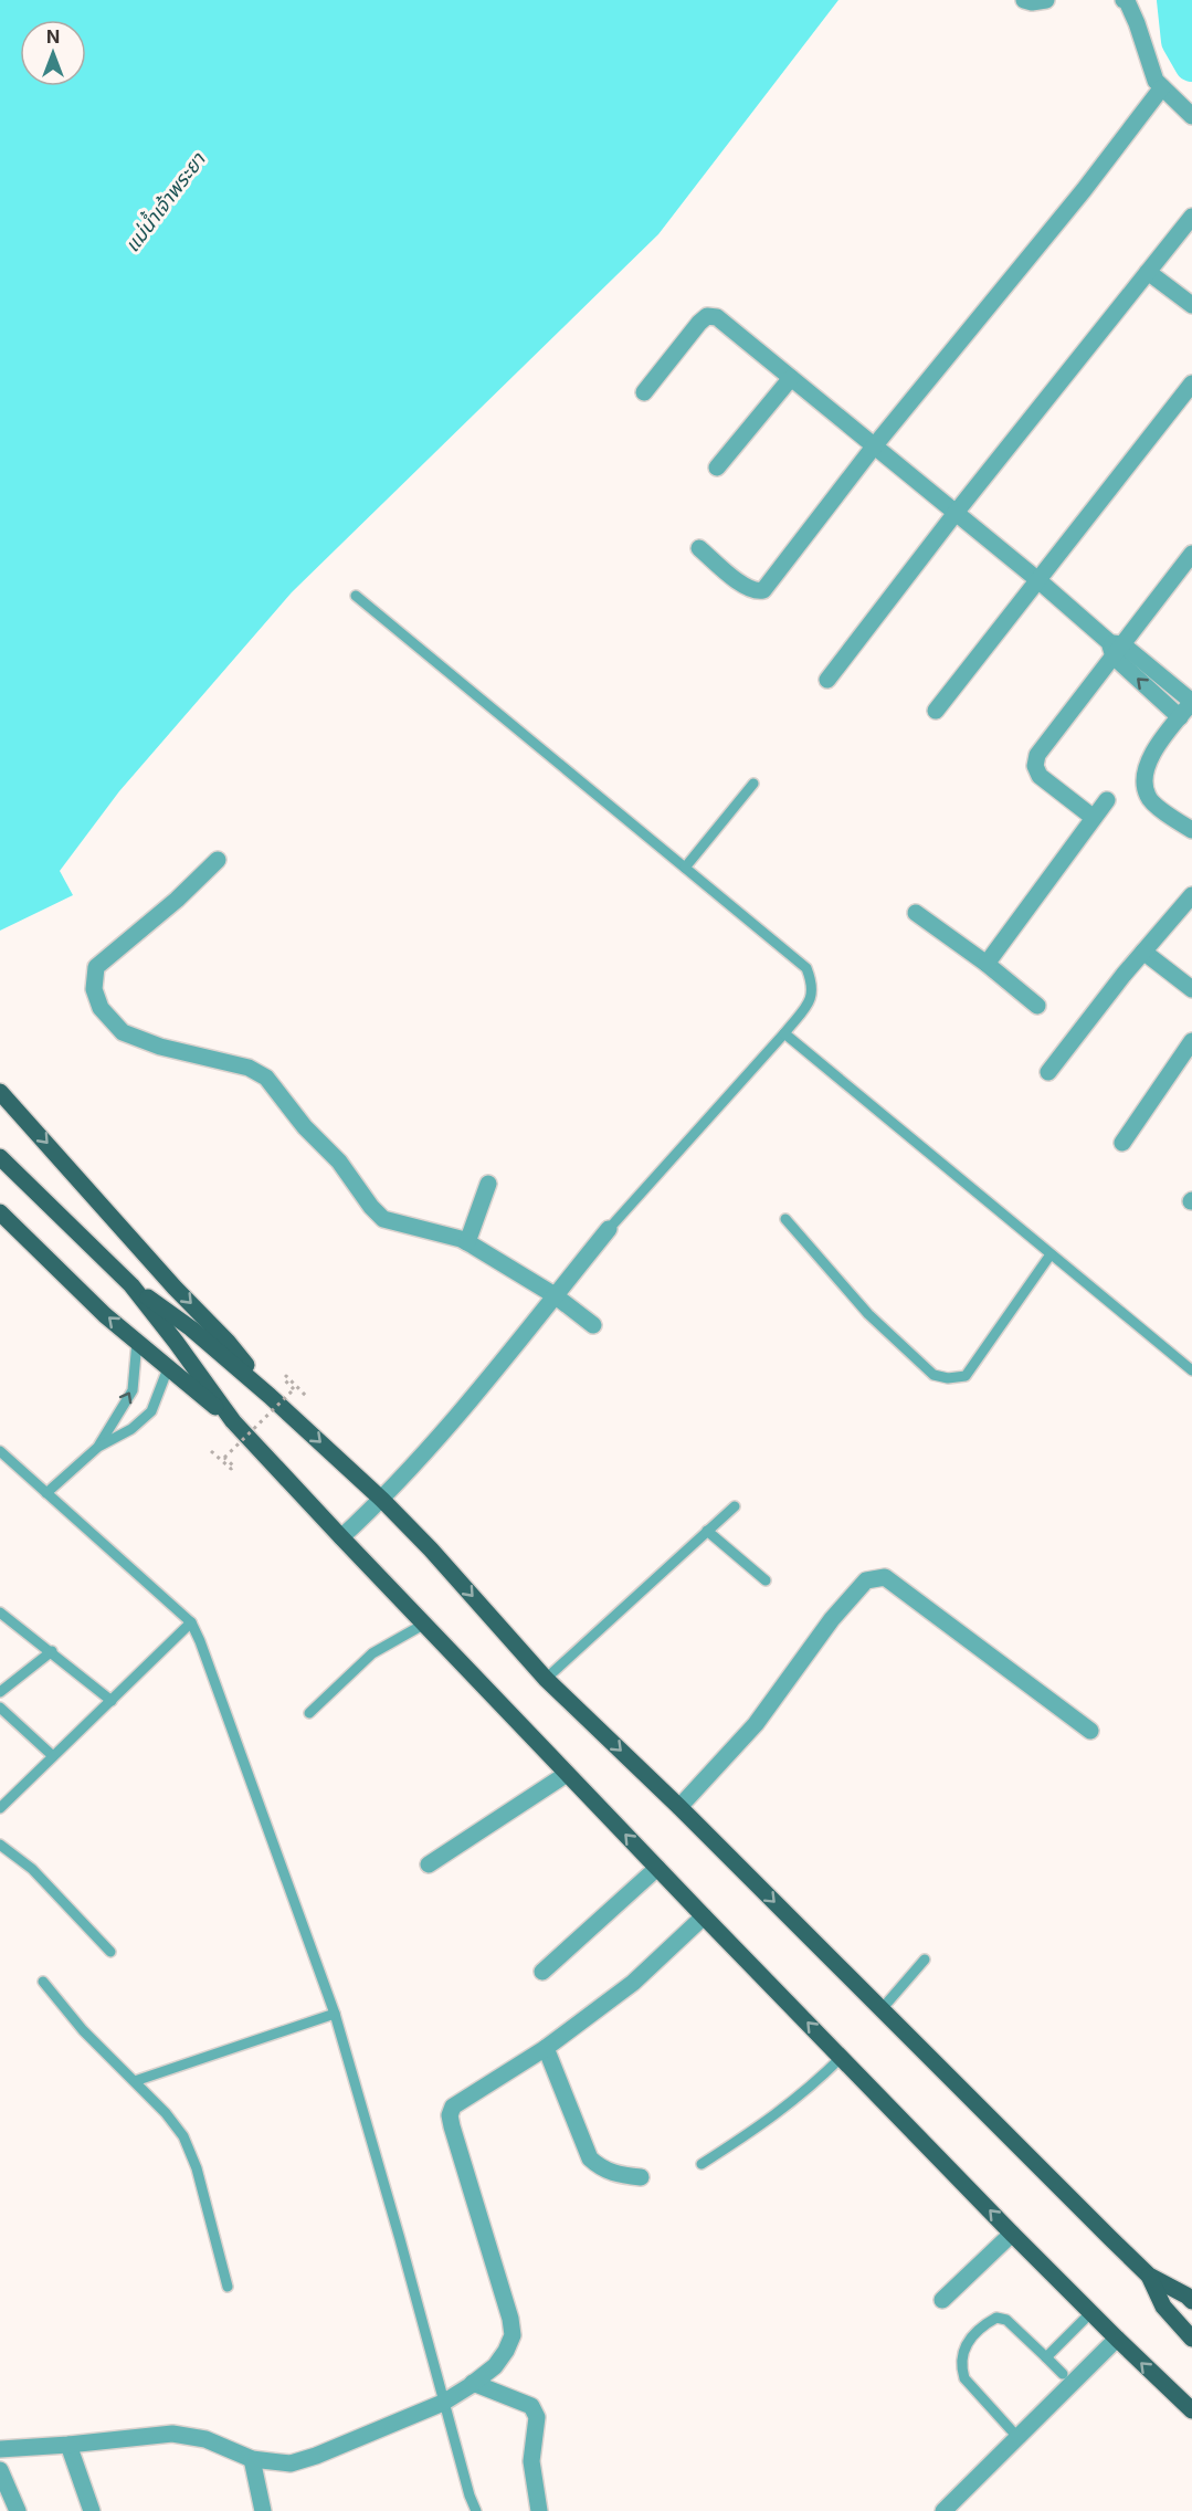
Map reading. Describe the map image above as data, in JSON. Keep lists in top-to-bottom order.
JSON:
{
  "water": ["แม่น้ำเจ้าพระยา"],
  "north": "top"
}
